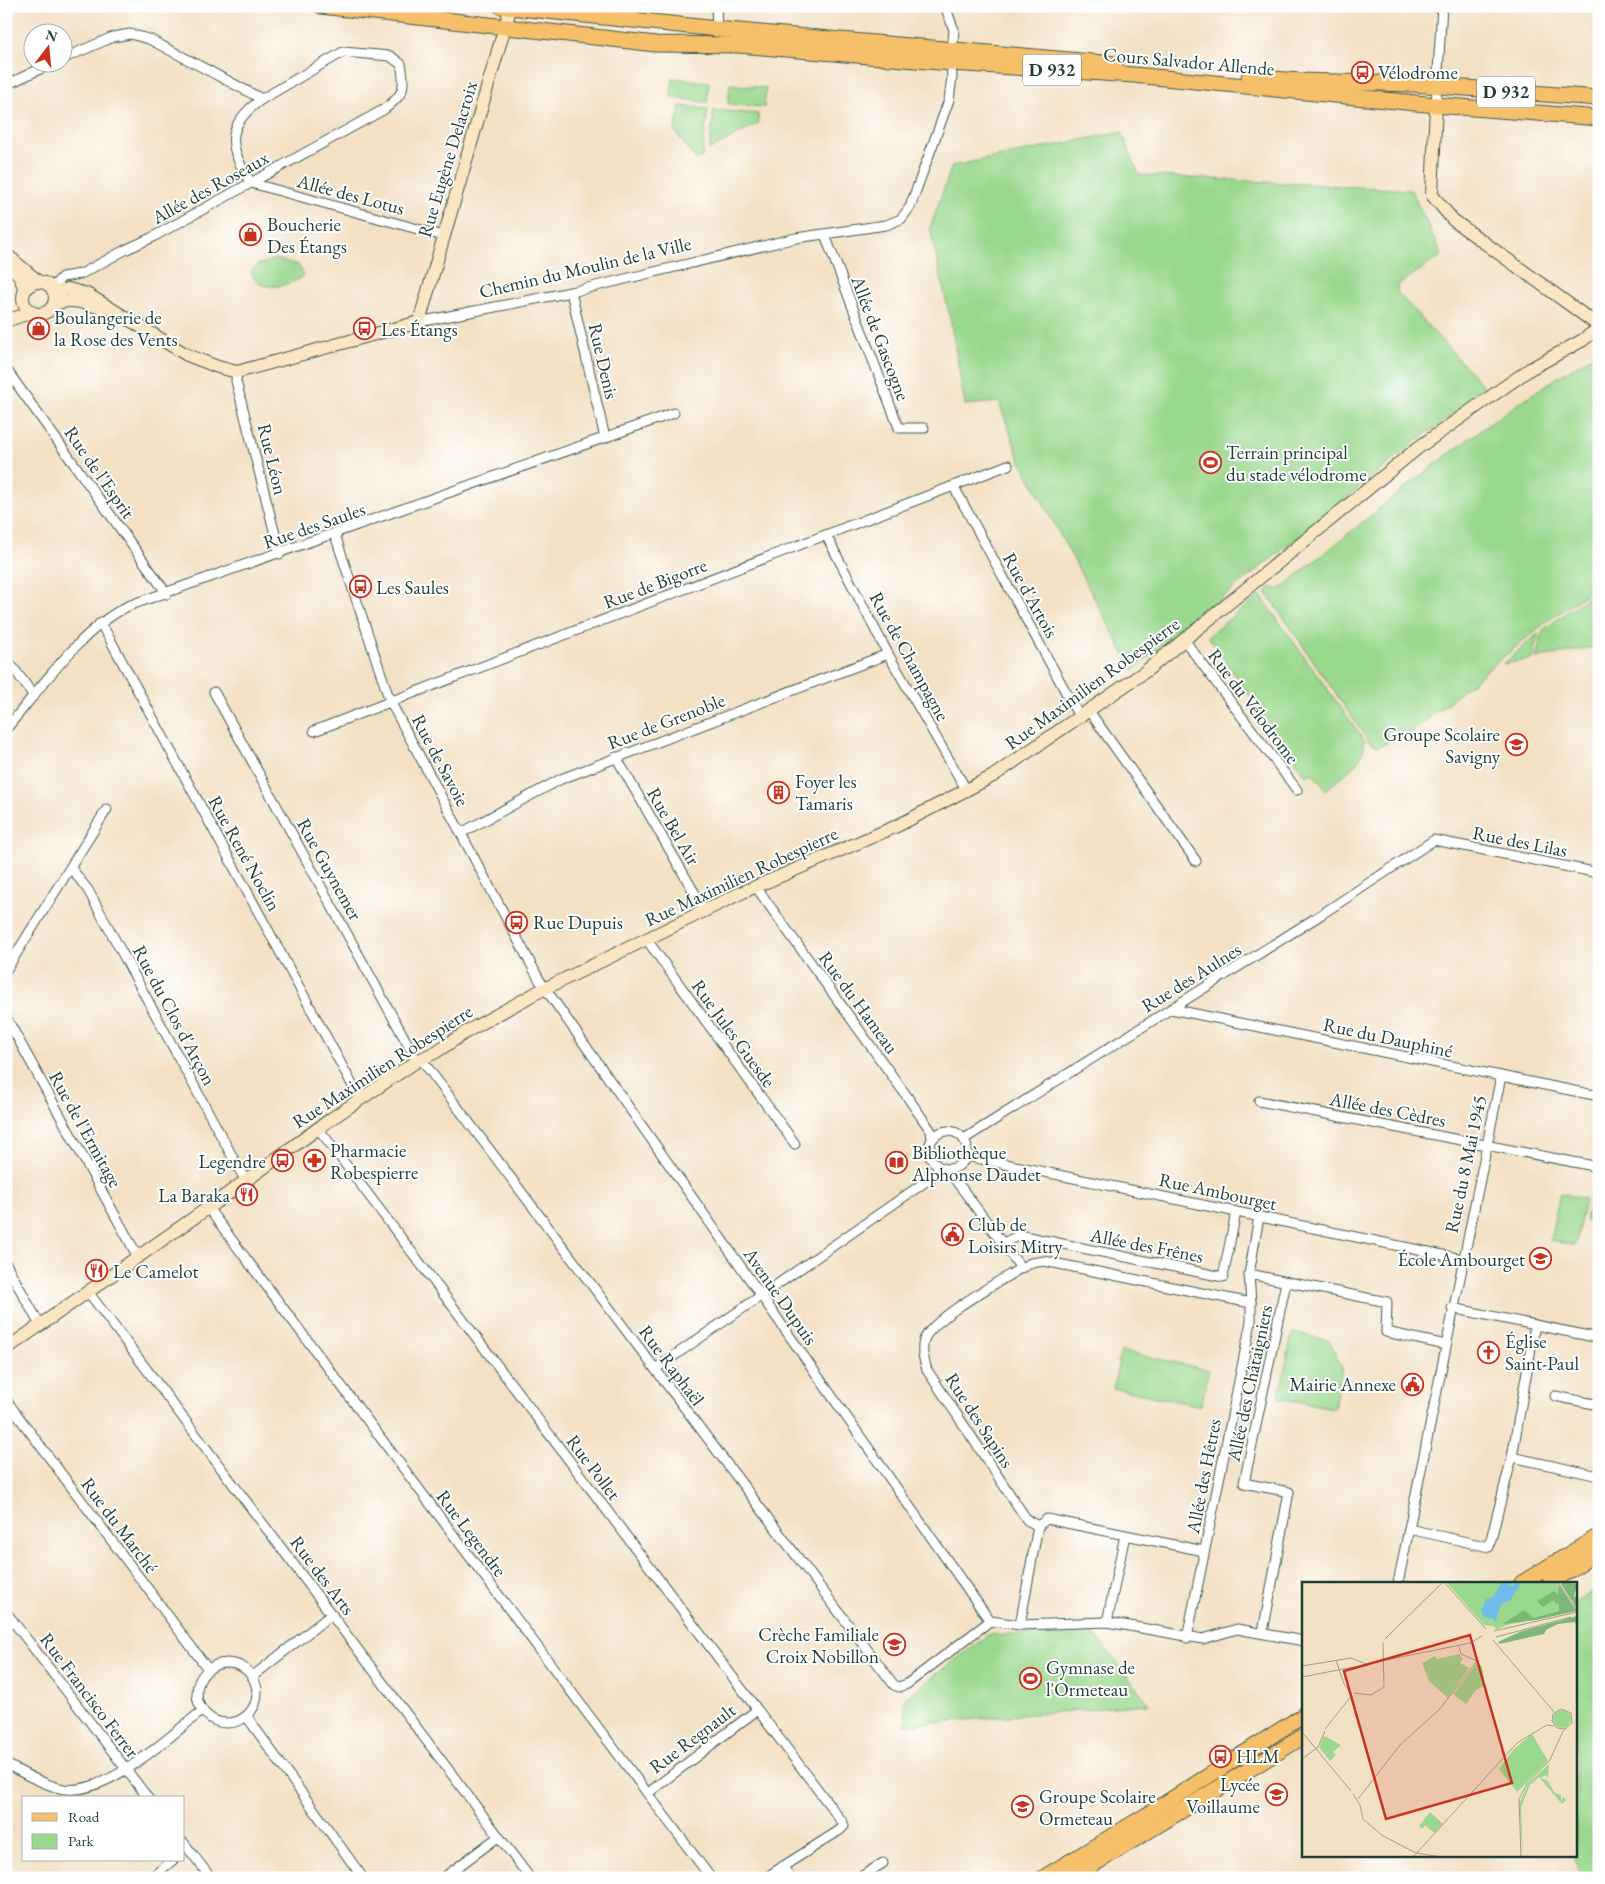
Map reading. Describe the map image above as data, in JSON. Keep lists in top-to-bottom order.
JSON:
{
  "streets": {
    "main road": ["Cours Salvador Allende", "D 932"],
    "street": [
      "Rue Eugène Delacroix",
      "Allée des Roseaux",
      "Allée des Lotus",
      "Chemin du Moulin de la Ville",
      "Allée de Gascogne",
      "Rue Denis",
      "Rue Léon",
      "Rue de l'Esprit",
      "Rue des Saules",
      "Rue de Bigorre",
      "Rue d'Artois",
      "Rue de Champagne",
      "Rue Maximilien Robespierre",
      "Rue du Vélodrome",
      "Rue de Grenoble",
      "Rue de Savoie",
      "Rue Bel Air",
      "Rue des Lilas",
      "Rue René Noclin",
      "Rue Guynemer",
      "Rue des Aulnes",
      "Rue du Hameau",
      "Rue du Clos d'Arçon",
      "Rue Jules Guesde",
      "Rue du Dauphiné",
      "Allée des Cèdres",
      "Rue de l'Ermitage",
      "Rue du 8 Mai 1945",
      "Rue Ambourget",
      "Allée des Frênes",
      "Avenue Dupuis",
      "Rue Raphaël",
      "Allée des Châtaigniers",
      "Rue des Sapins",
      "Rue Pollet",
      "Allée des Hêtres",
      "Rue du Marché",
      "Rue Legendre",
      "Rue des Arts",
      "Rue Francisco Ferrer",
      "Rue Regnault"
    ]
  },
  "crossings": [
    ["Cours Salvador Allende", "D 932"],
    ["Cours Salvador Allende", "Rue Eugène Delacroix"],
    ["Cours Salvador Allende", "Chemin du Moulin de la Ville"],
    ["D 932", "Rue Eugène Delacroix"],
    ["Rue Eugène Delacroix", "Allée des Lotus"],
    ["Rue Eugène Delacroix", "Chemin du Moulin de la Ville"],
    ["Allée des Roseaux", "Allée des Lotus"],
    ["Allée des Roseaux", "Chemin du Moulin de la Ville"],
    ["Chemin du Moulin de la Ville", "Allée de Gascogne"],
    ["Chemin du Moulin de la Ville", "Rue Denis"],
    ["Chemin du Moulin de la Ville", "Rue Léon"],
    ["Rue Denis", "Rue des Saules"],
    ["Rue Léon", "Rue des Saules"],
    ["Rue de l'Esprit", "Rue des Saules"],
    ["Rue des Saules", "Rue de Savoie"],
    ["Rue des Saules", "Rue René Noclin"],
    ["Rue de Bigorre", "Rue d'Artois"],
    ["Rue de Bigorre", "Rue de Champagne"],
    ["Rue de Bigorre", "Rue de Savoie"],
    ["Rue d'Artois", "Rue Maximilien Robespierre"],
    ["Rue de Champagne", "Rue Maximilien Robespierre"],
    ["Rue de Champagne", "Rue de Grenoble"],
    ["Rue Maximilien Robespierre", "Rue du Vélodrome"],
    ["Rue Maximilien Robespierre", "Rue de Savoie"],
    ["Rue Maximilien Robespierre", "Rue Bel Air"],
    ["Rue Maximilien Robespierre", "Rue René Noclin"],
    ["Rue Maximilien Robespierre", "Rue Guynemer"],
    ["Rue Maximilien Robespierre", "Rue du Hameau"],
    ["Rue Maximilien Robespierre", "Rue du Clos d'Arçon"],
    ["Rue Maximilien Robespierre", "Rue Jules Guesde"],
    ["Rue Maximilien Robespierre", "Rue de l'Ermitage"],
    ["Rue Maximilien Robespierre", "Avenue Dupuis"],
    ["Rue Maximilien Robespierre", "Rue Raphaël"],
    ["Rue Maximilien Robespierre", "Rue Pollet"],
    ["Rue Maximilien Robespierre", "Rue Legendre"],
    ["Rue Maximilien Robespierre", "Rue des Arts"],
    ["Rue de Grenoble", "Rue de Savoie"],
    ["Rue de Grenoble", "Rue Bel Air"],
    ["Rue de Savoie", "Avenue Dupuis"],
    ["Rue des Lilas", "Rue des Aulnes"],
    ["Rue Guynemer", "Rue Raphaël"],
    ["Rue des Aulnes", "Rue du Hameau"],
    ["Rue des Aulnes", "Rue du Dauphiné"],
    ["Rue des Aulnes", "Rue Ambourget"],
    ["Rue du Hameau", "Rue Ambourget"],
    ["Rue du Dauphiné", "Rue du 8 Mai 1945"],
    ["Allée des Cèdres", "Rue du 8 Mai 1945"],
    ["Rue du 8 Mai 1945", "Rue Ambourget"],
    ["Rue Ambourget", "Allée des Frênes"],
    ["Rue Ambourget", "Allée des Hêtres"],
    ["Avenue Dupuis", "Rue Raphaël"],
    ["Rue des Sapins", "Allée des Hêtres"],
    ["Rue Pollet", "Rue Regnault"],
    ["Rue Legendre", "Rue Regnault"]
  ],
  "places": {
    "bus stop": [
      "Vélodrome",
      "Les Étangs",
      "Les Saules",
      "Rue Dupuis",
      "Legendre",
      "HLM"
    ],
    "shop": ["Boucherie Des Étangs", "Boulangerie de la Rose des Vents"],
    "sports": ["Terrain principal du stade vélodrome", "Gymnase de l'Ormeteau"],
    "school or university": [
      "Groupe Scolaire Savigny",
      "École Ambourget",
      "Crèche Familiale Croix Nobillon",
      "Lycée Voillaume",
      "Groupe Scolaire Ormeteau"
    ],
    "building": ["Foyer les Tamaris"],
    "pharmacy": ["Pharmacie Robespierre"],
    "library": ["Bibliothèque Alphonse Daudet"],
    "restaurant": ["La Baraka", "Le Camelot"],
    "public building": ["Club de Loisirs Mitry", "Mairie Annexe"],
    "church": ["Église Saint-Paul"]
  },
  "legend": ["Road", "Park"],
  "north": "top"
}
